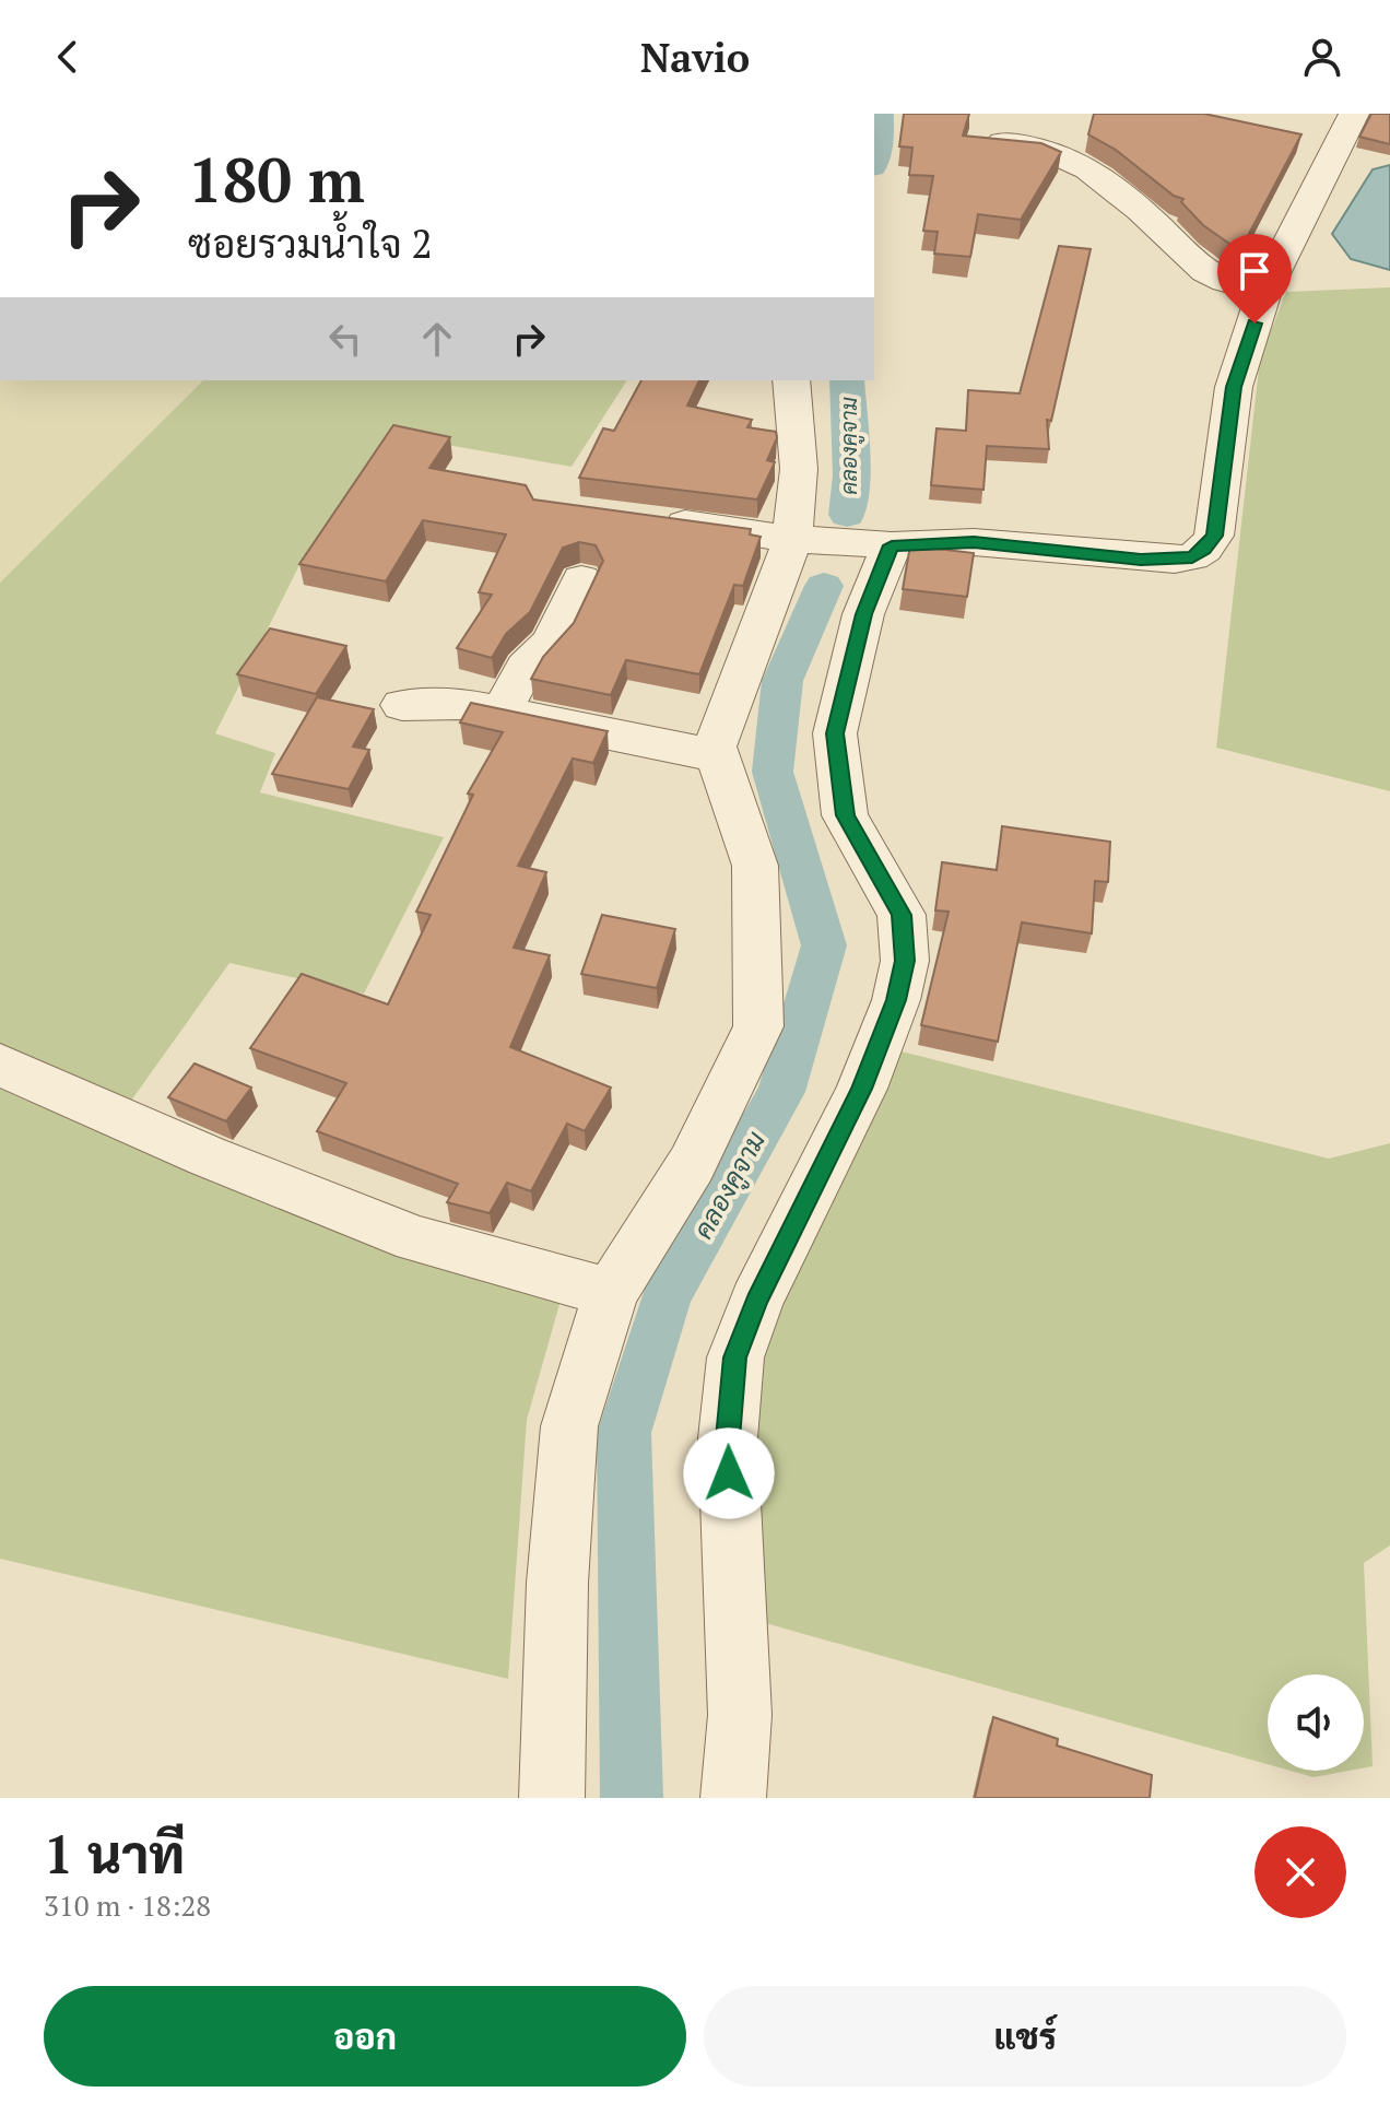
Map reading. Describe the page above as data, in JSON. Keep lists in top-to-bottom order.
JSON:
{
  "water": ["คลองคูจาม"],
  "page": {
    "header": "Navio",
    "turn": ["180 m", "ซอยรวมน้ำใจ 2"],
    "heading": ["1 นาที", "310 m · 18:28"],
    "buttons": ["ออก", "แชร์"]
  }
}
